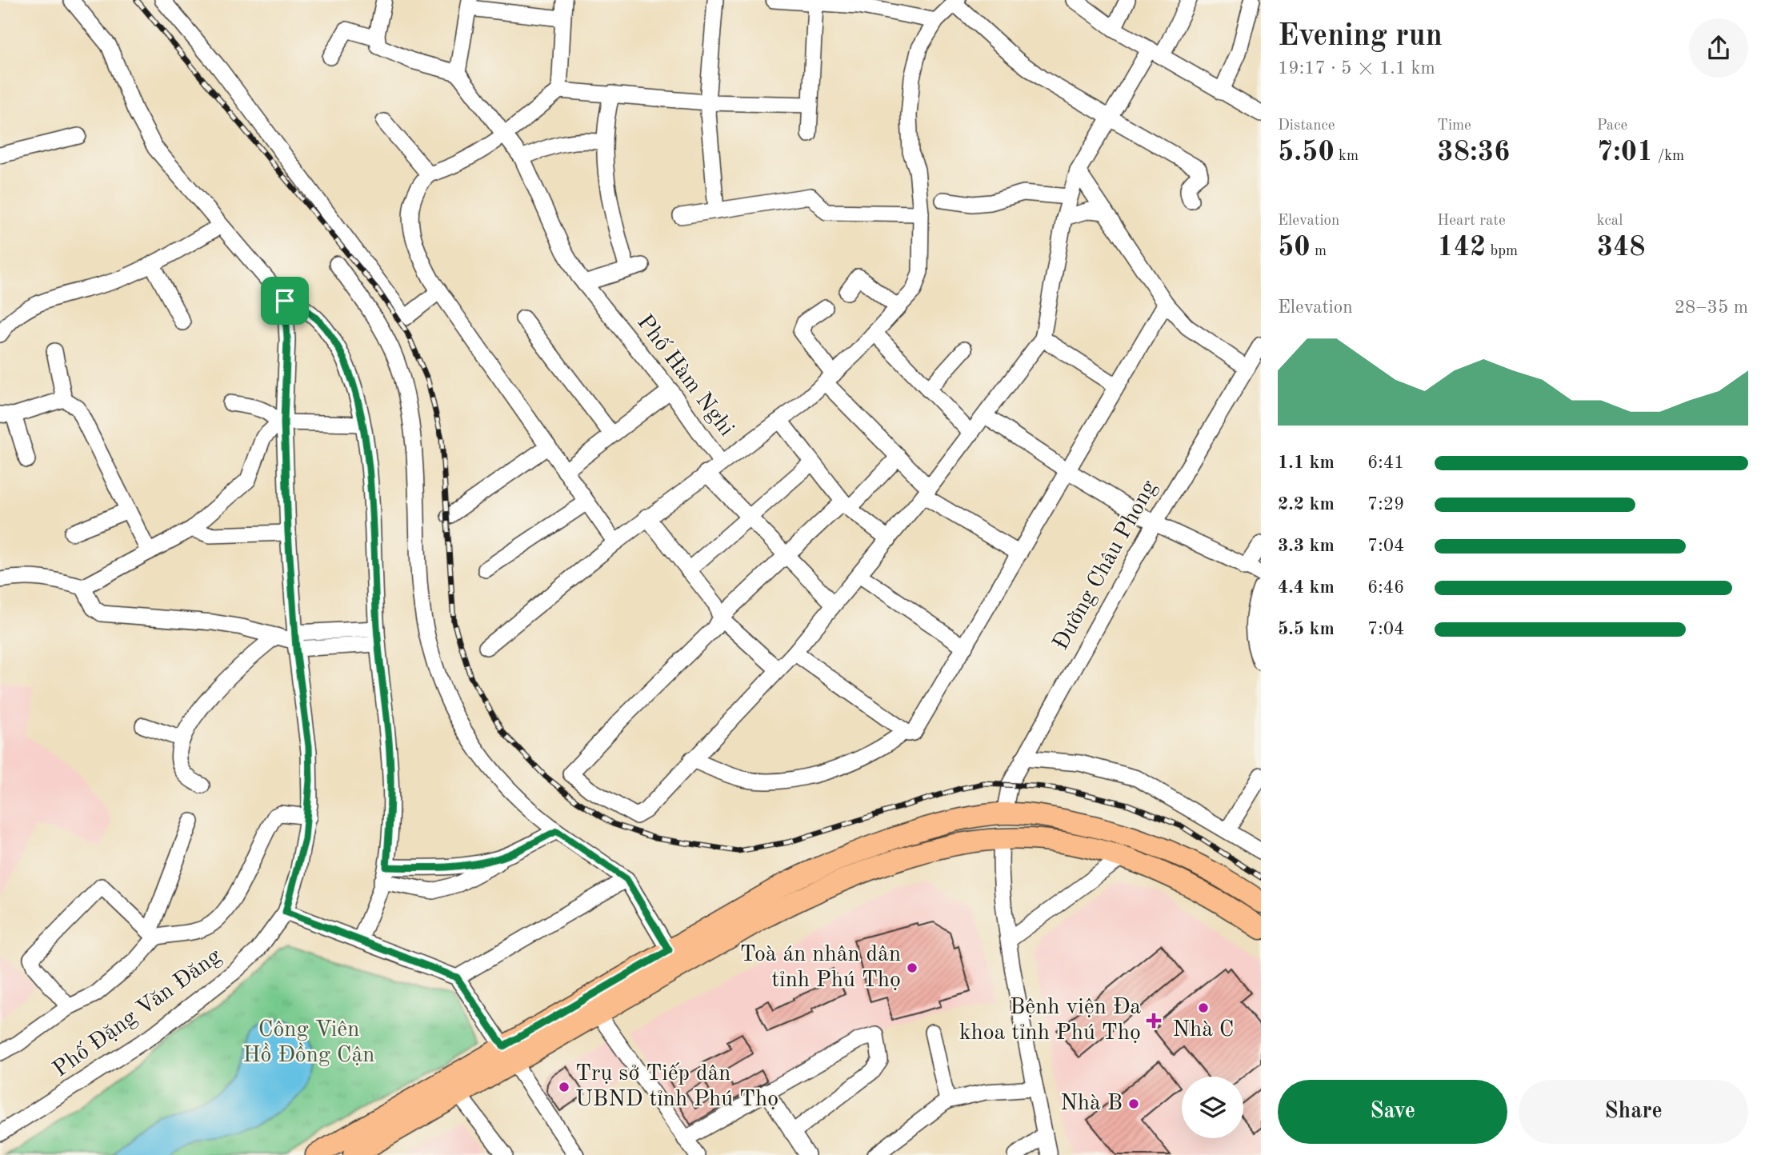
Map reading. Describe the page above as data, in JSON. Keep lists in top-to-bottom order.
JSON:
{
  "streets": {
    "street": ["Phố Hàm Nghi", "Đường Châu Phong", "Phố Đặng Văn Đăng"]
  },
  "parks": ["Công Viên Hồ Đồng Cận"],
  "places": {
    "other": [
      "Toà án nhân dân tỉnh Phú Thọ",
      "Nhà C",
      "Trụ sở Tiếp dân UBND tỉnh Phú Thọ",
      "Nhà B"
    ],
    "health": ["Bệnh viện Đa khoa tỉnh Phú Thọ"]
  },
  "page": {
    "heading": ["Evening run", "19:17 · 5 × 1.1 km"],
    "stats": [
      ["Distance", "5.50 km"],
      ["Time", "38:36"],
      ["Pace", "7:01 /km"],
      ["Elevation", "50 m"],
      ["Heart rate", "142 bpm"],
      ["kcal", "348"]
    ],
    "chart": ["Elevation", "28–35 m"],
    "list": [
      {
        "name": "1.1 km",
        "note": "6:41"
      },
      {
        "name": "2.2 km",
        "note": "7:29"
      },
      {
        "name": "3.3 km",
        "note": "7:04"
      },
      {
        "name": "4.4 km",
        "note": "6:46"
      },
      {
        "name": "5.5 km",
        "note": "7:04"
      }
    ],
    "buttons": ["Save", "Share"]
  }
}
